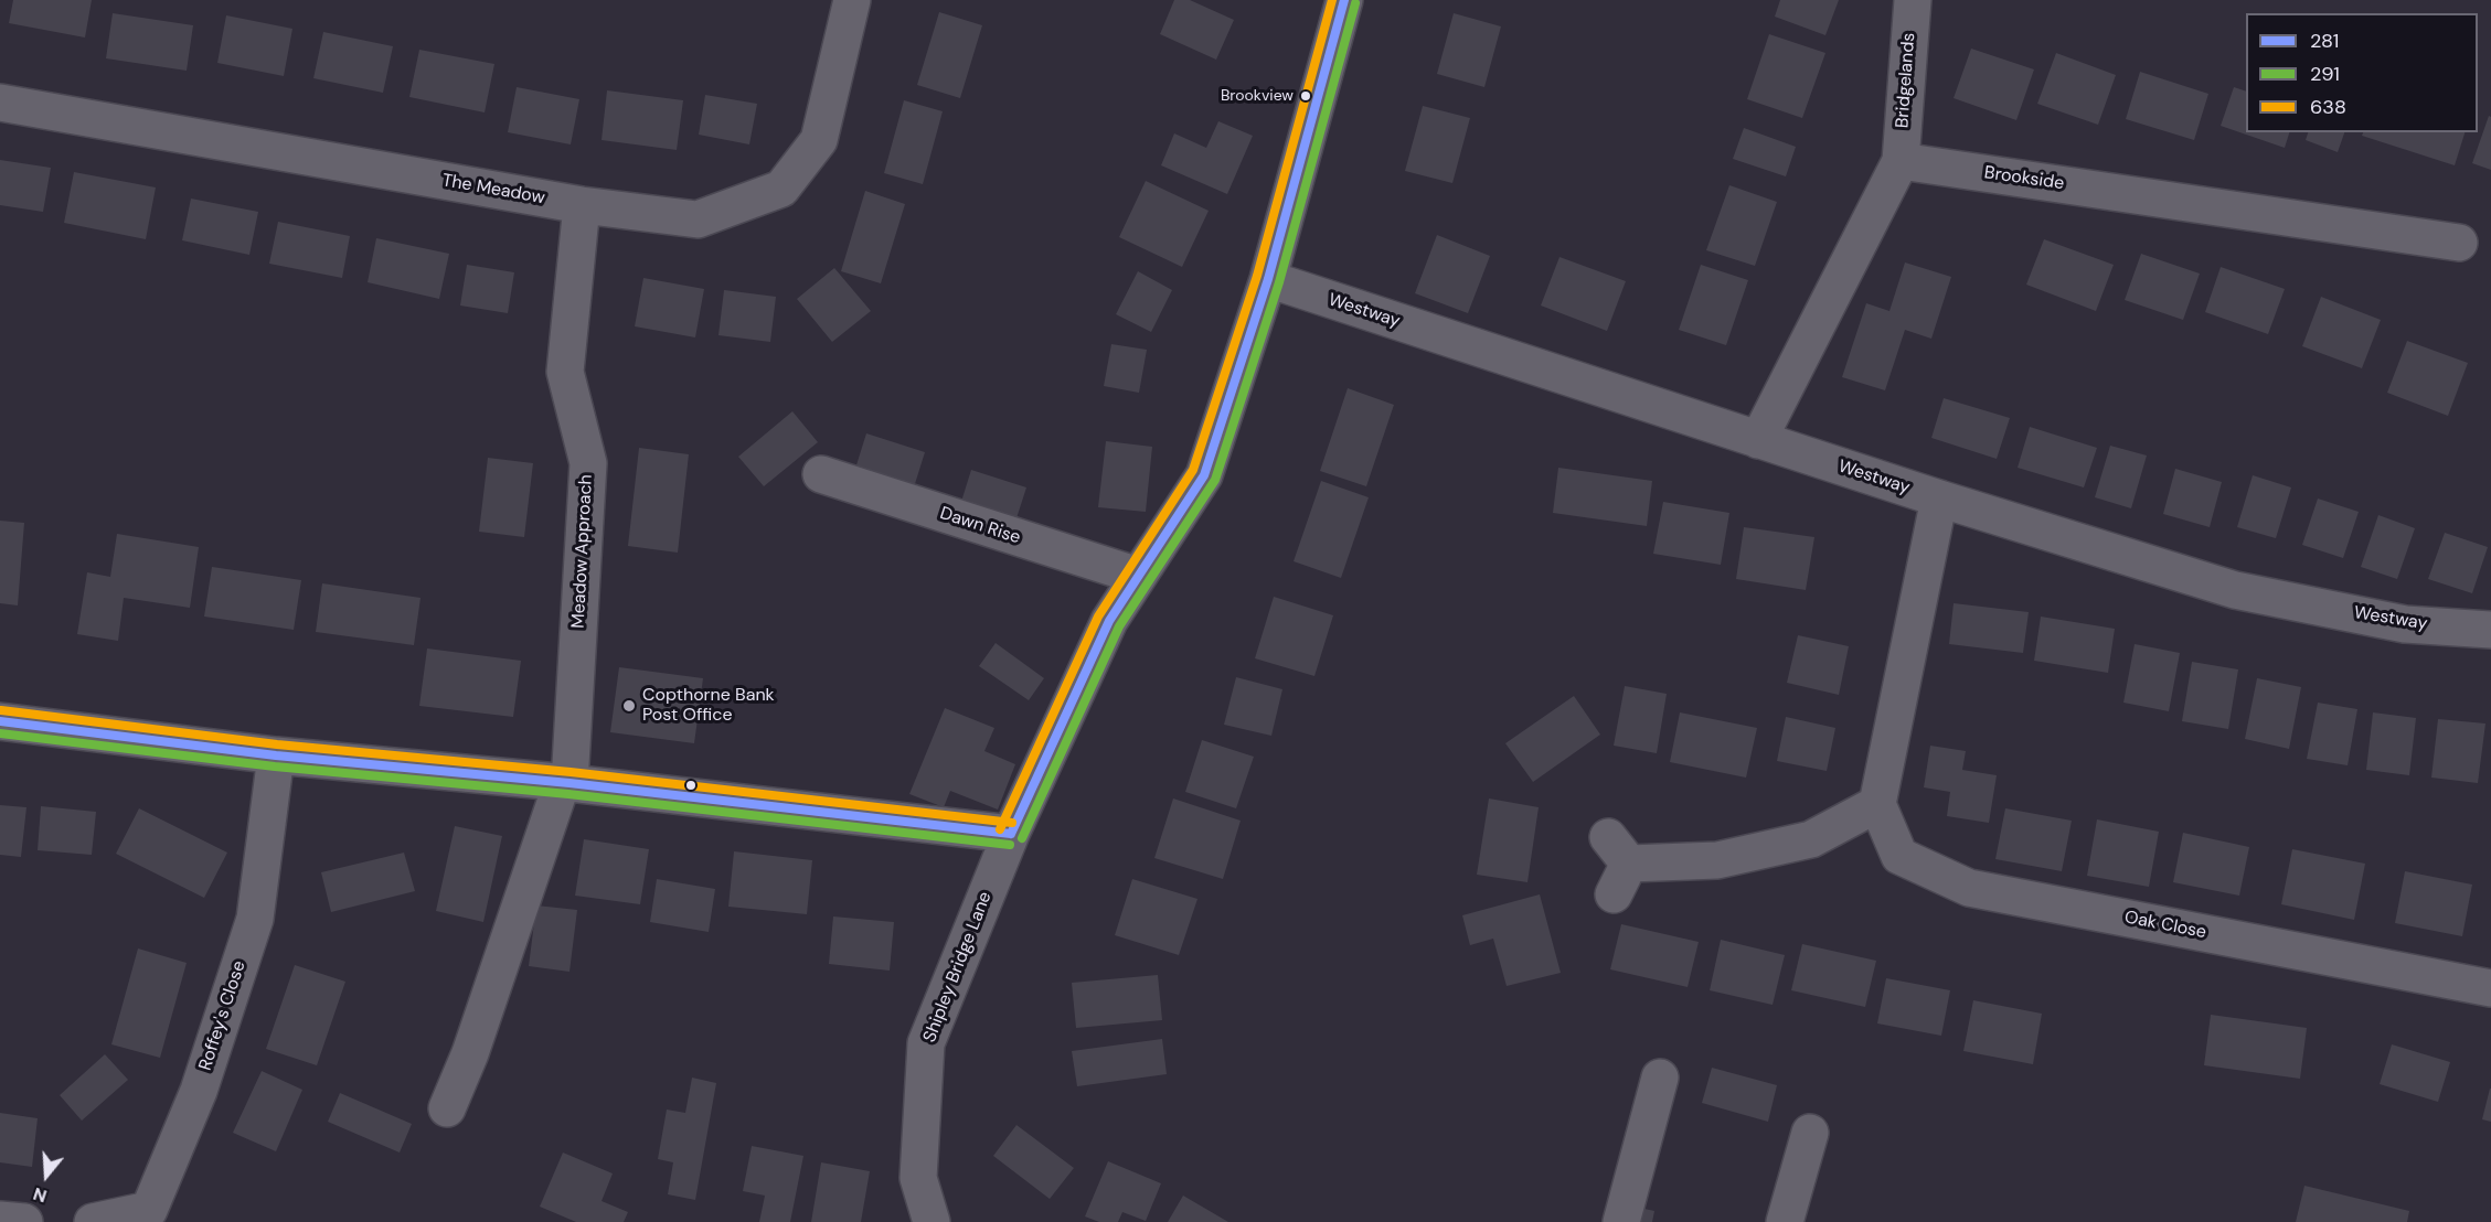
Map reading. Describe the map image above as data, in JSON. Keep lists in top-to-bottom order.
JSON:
{
  "streets": {
    "street": [
      "Bridgelands",
      "Brookside",
      "The Meadow",
      "Westway",
      "Dawn Rise",
      "Meadow Approach",
      "Oak Close",
      "Shipley Bridge Lane",
      "Roffey's Close"
    ]
  },
  "crossings": [
    ["Bridgelands", "Brookside"],
    ["The Meadow", "Meadow Approach"],
    ["Westway", "Shipley Bridge Lane"],
    ["Dawn Rise", "Shipley Bridge Lane"]
  ],
  "places": ["Brookview", "Copthorne Bank Post Office"],
  "lines": ["transit line 281", "transit line 638", "transit line 291"],
  "legend": ["281", "291", "638"],
  "north": "bottom"
}
